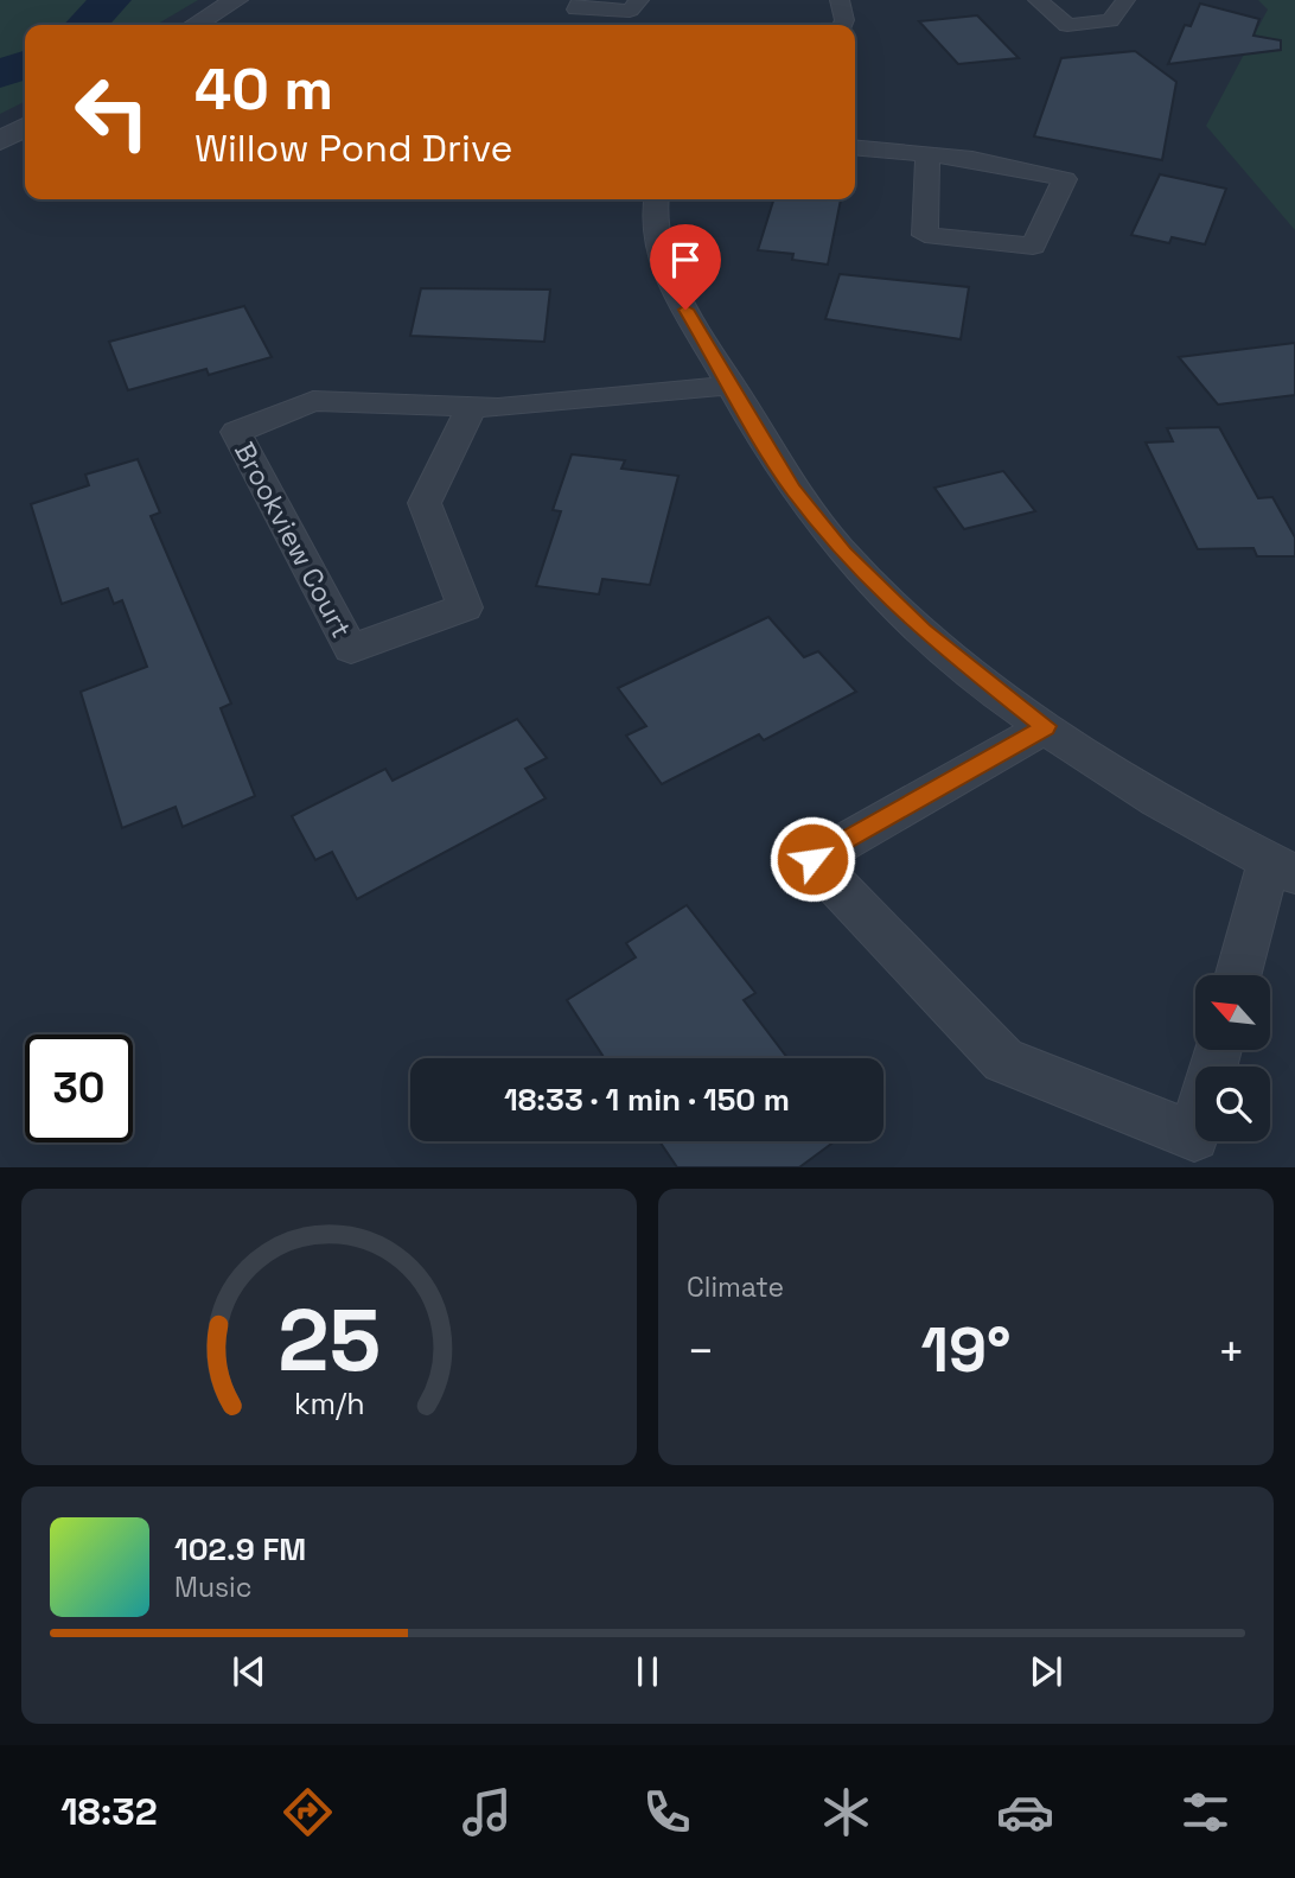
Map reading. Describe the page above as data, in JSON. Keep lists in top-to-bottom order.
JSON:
{
  "streets": {
    "street": ["Brookview Court"]
  },
  "north": "top left",
  "page": {
    "turn": ["40 m", "Willow Pond Drive"],
    "limit": "30",
    "trip": "18:33 · 1 min · 150 m",
    "tile": "Climate",
    "heat": ["−", "19°", "+"],
    "song": ["102.9 FM", "Music"],
    "tabs": "18:32",
    "gauge": ["25", "km/h"]
  }
}
